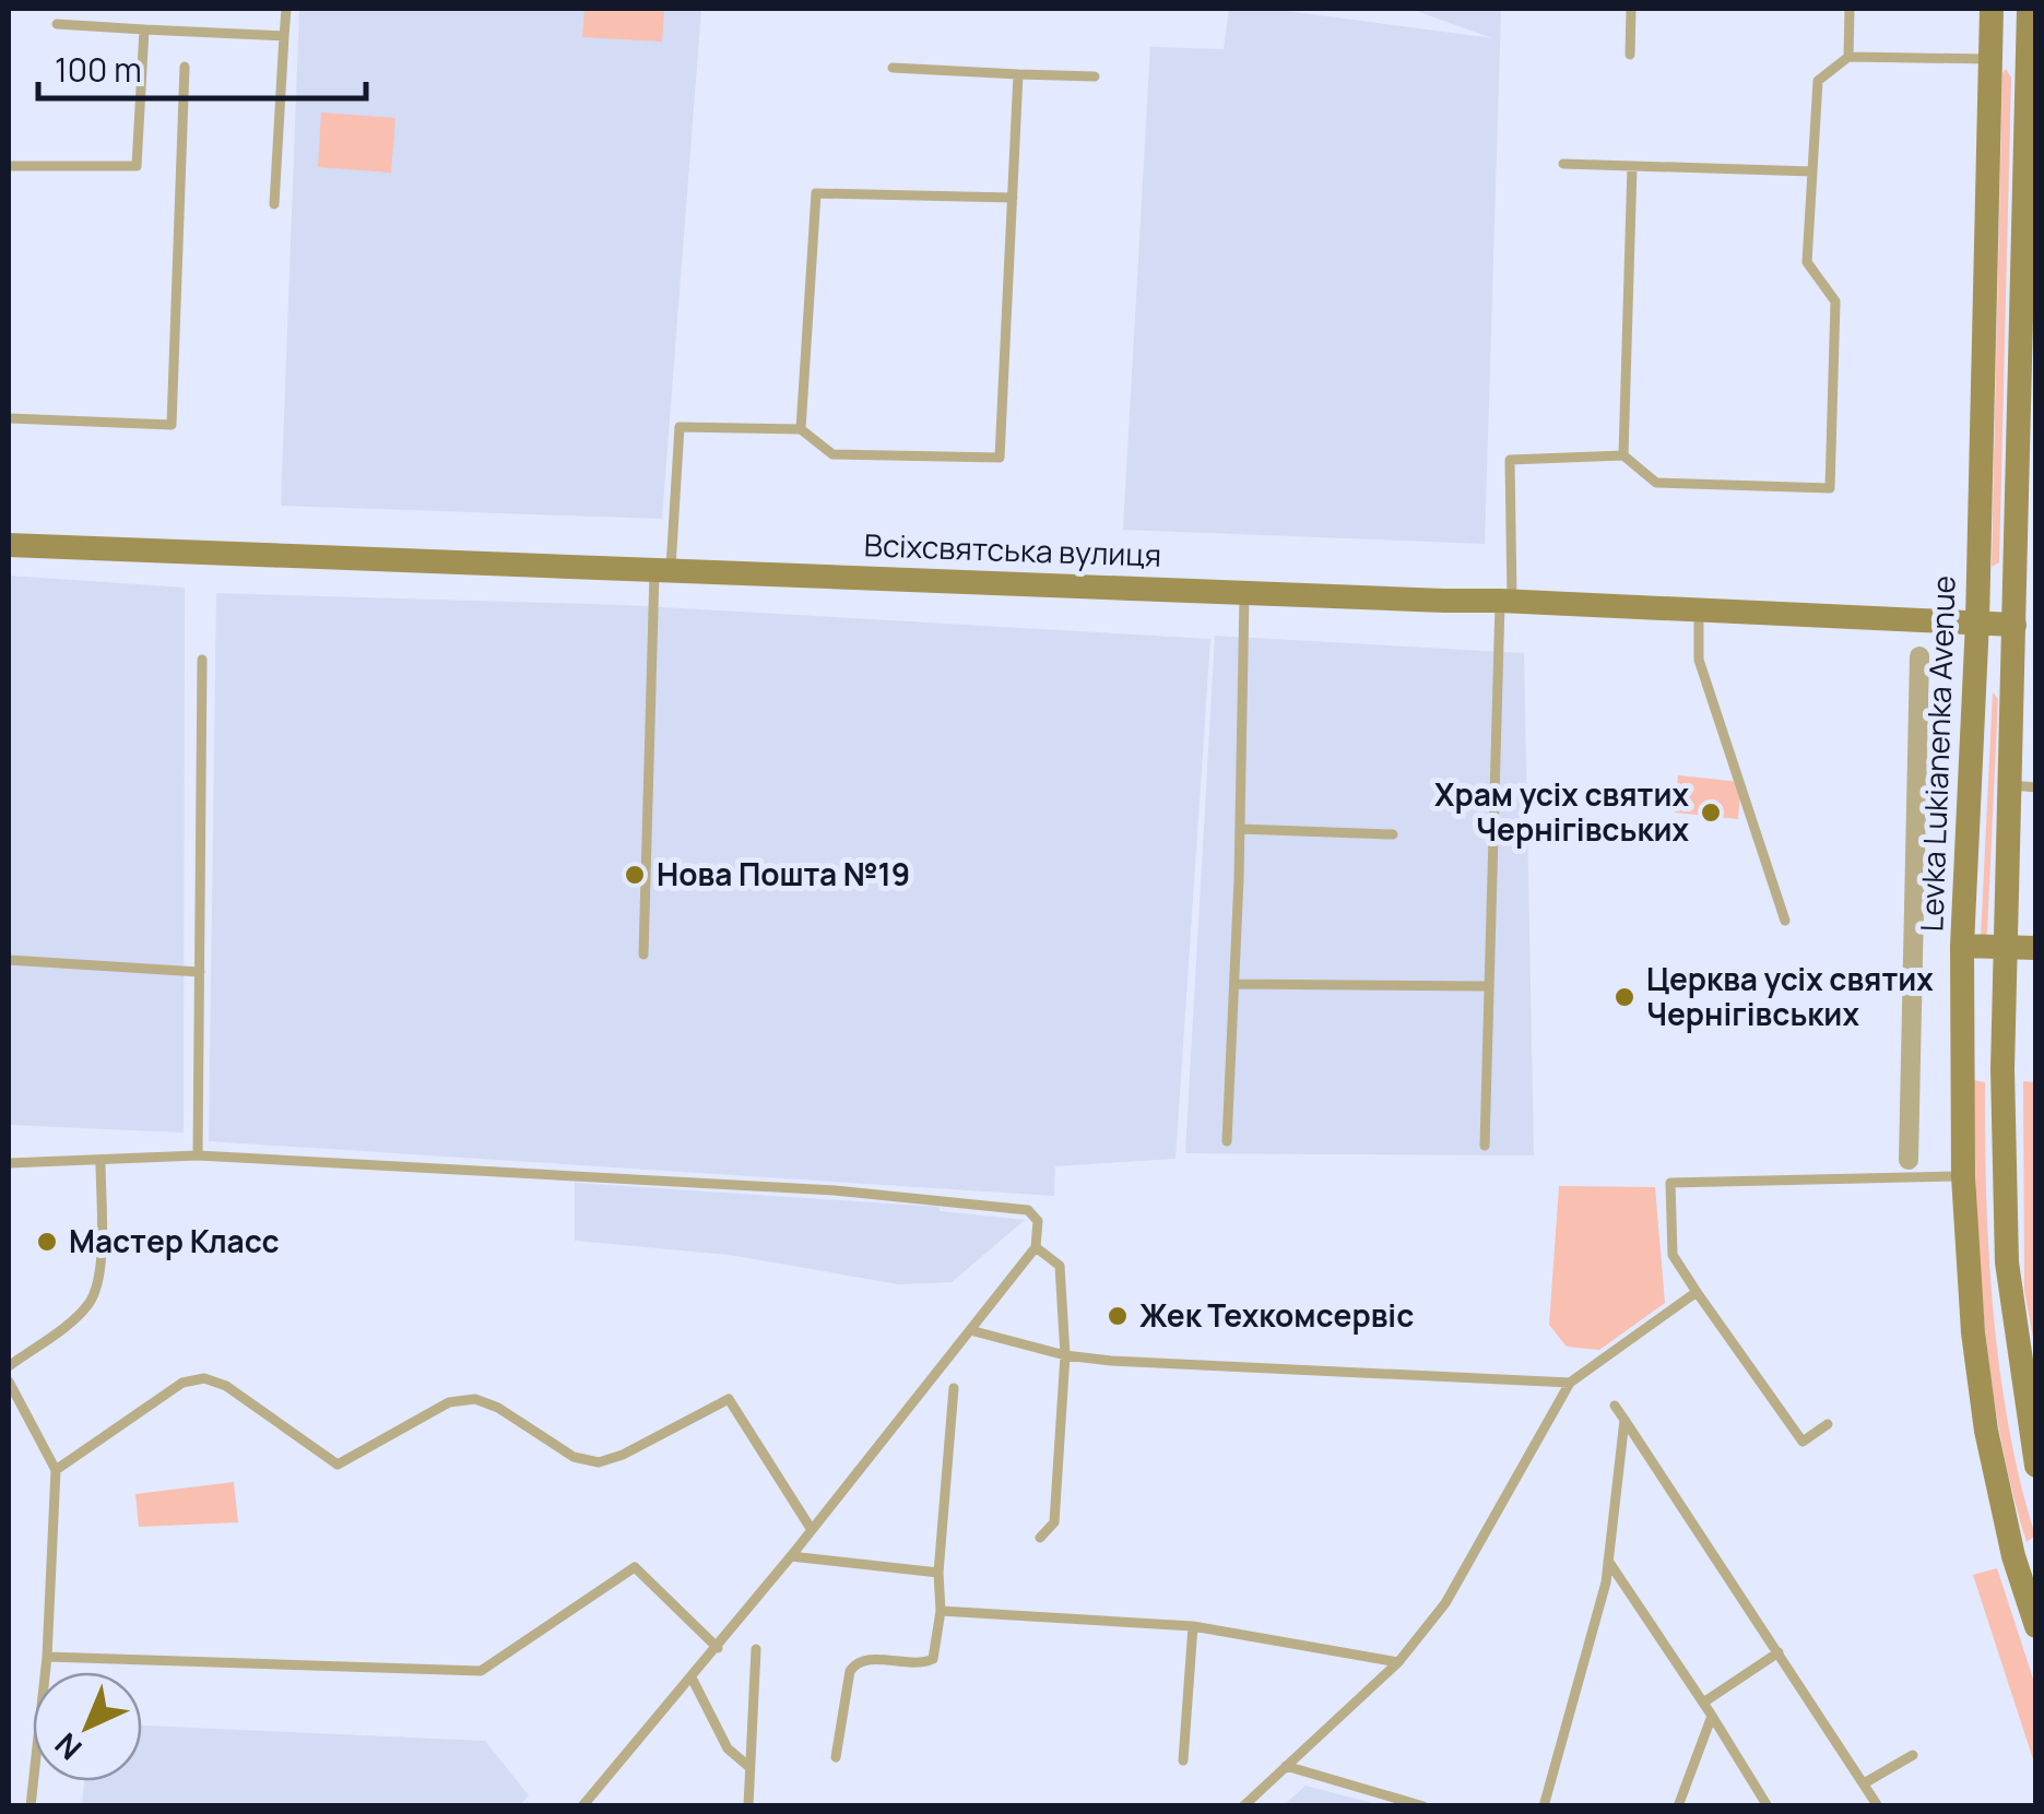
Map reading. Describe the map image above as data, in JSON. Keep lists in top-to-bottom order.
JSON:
{
  "streets": {
    "main road": ["Всіхсвятська вулиця", "Levka Lukianenka Avenue"]
  },
  "crossings": [
    ["Всіхсвятська вулиця", "Levka Lukianenka Avenue"]
  ],
  "places": [
    "Храм усіх святих Чернігівських",
    "Нова Пошта №19",
    "Церква усіх святих Чернігівських",
    "Мастер Класс",
    "Жек Техкомсервіс"
  ],
  "scale_bar": "100 m",
  "north": "bottom left"
}
